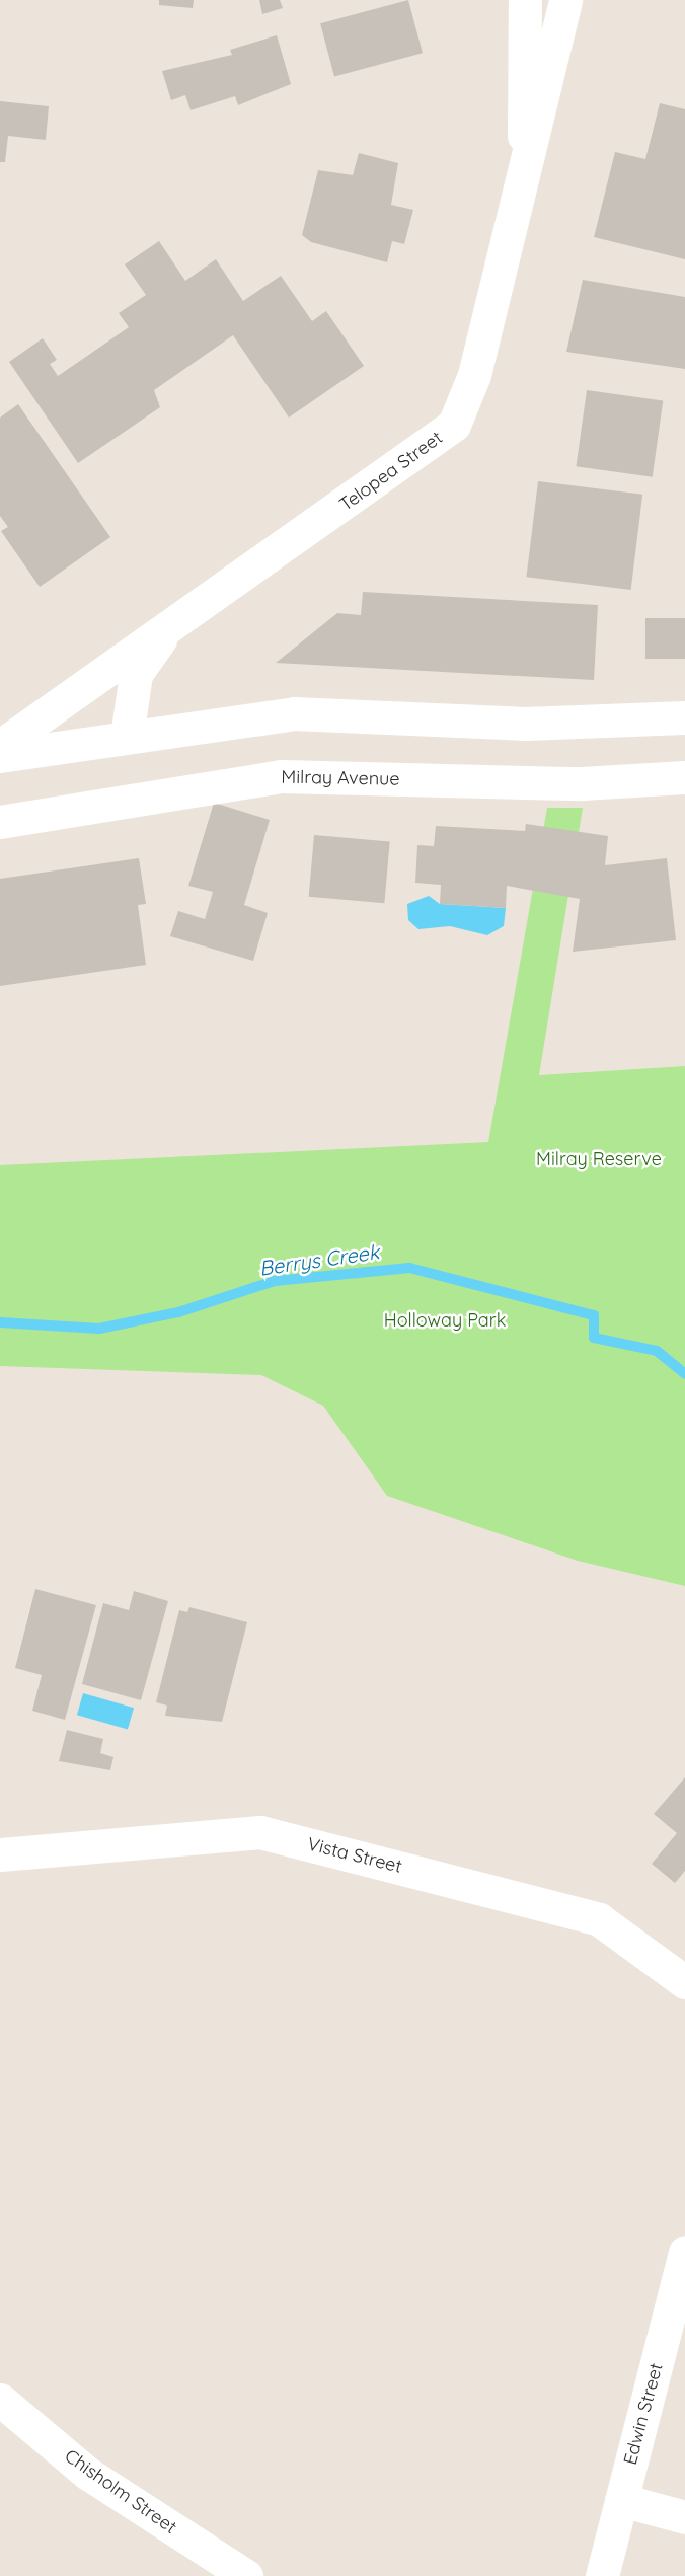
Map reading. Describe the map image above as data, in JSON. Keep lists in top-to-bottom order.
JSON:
{
  "streets": {
    "street": [
      "Telopea Street",
      "Milray Avenue",
      "Vista Street",
      "Edwin Street",
      "Chisholm Street"
    ]
  },
  "water": ["Berrys Creek"],
  "parks": ["Milray Reserve", "Holloway Park"]
}
